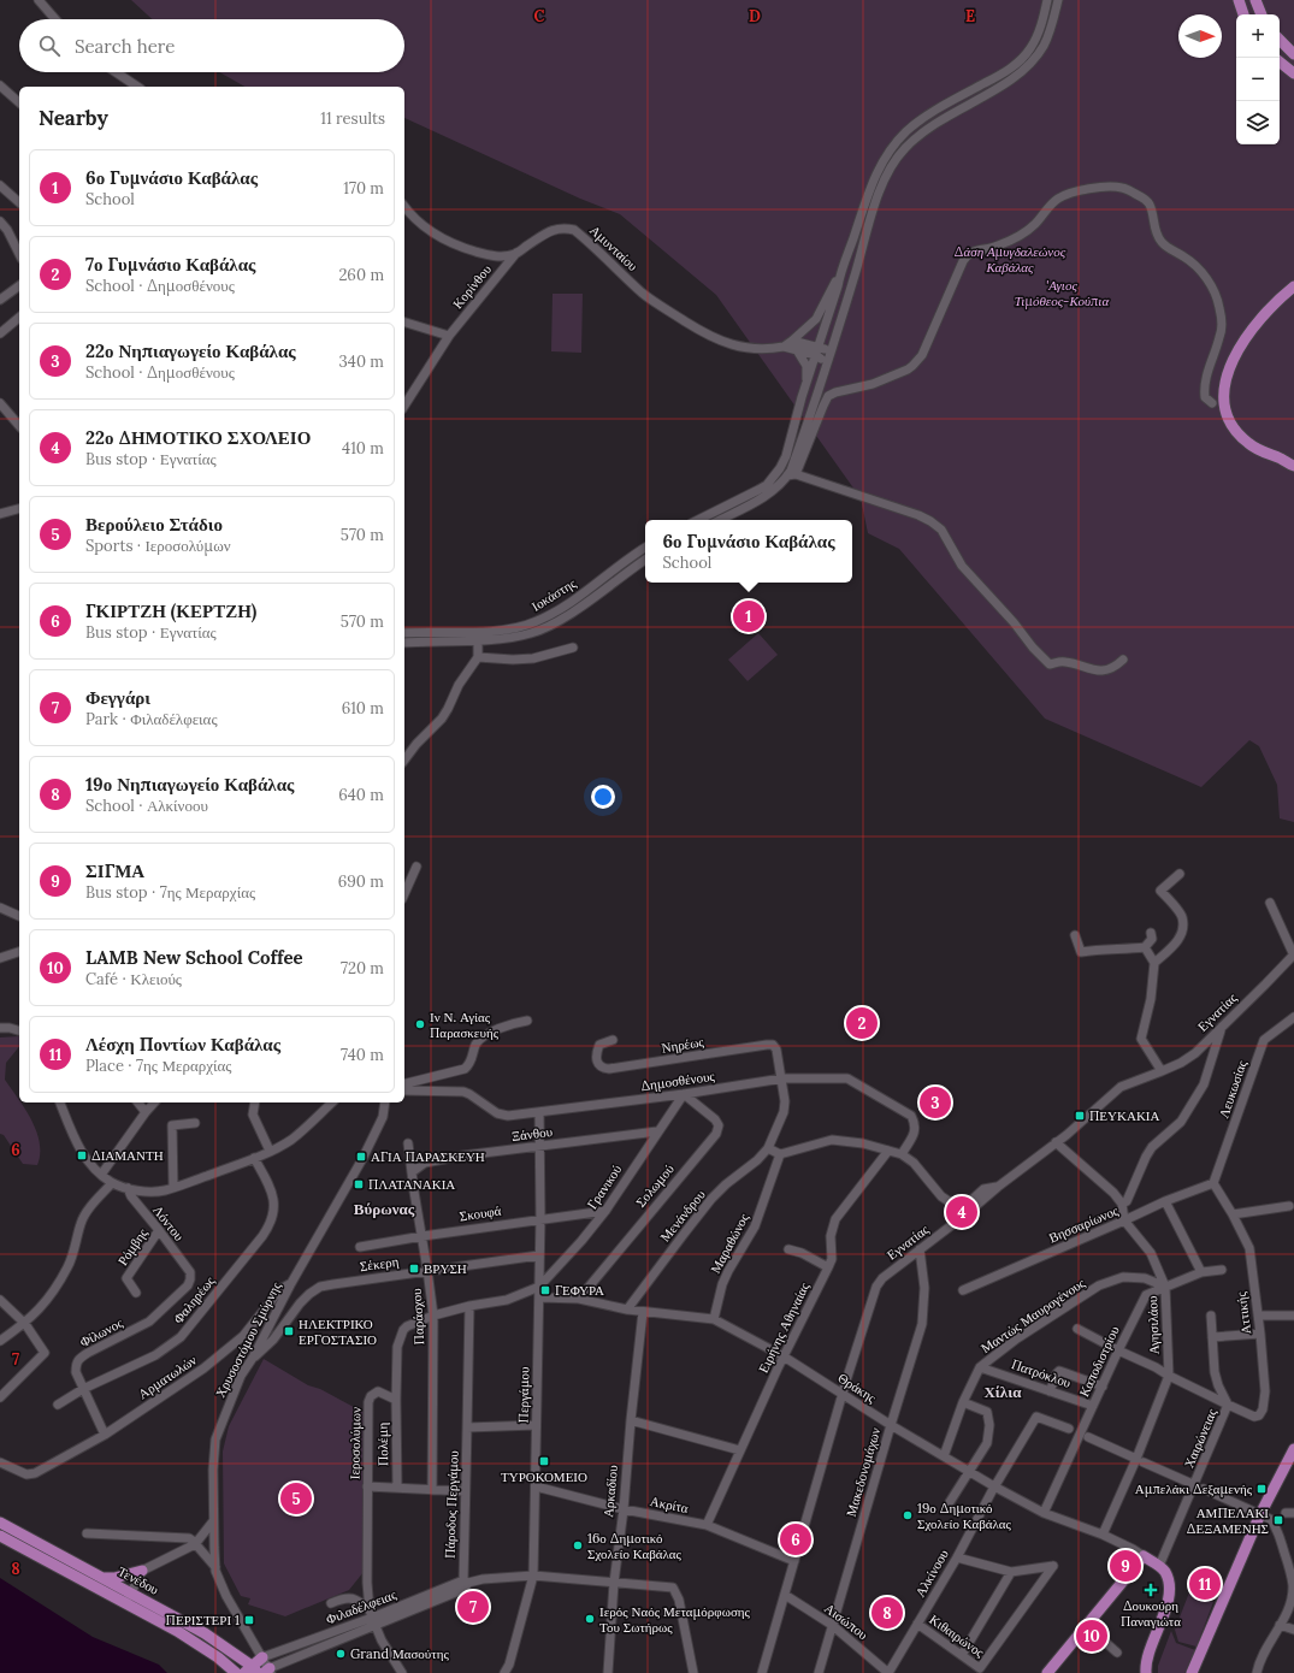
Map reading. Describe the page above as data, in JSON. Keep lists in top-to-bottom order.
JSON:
{
  "streets": {
    "main road": ["Τενέδου"],
    "street": [
      "Αμυνταίου",
      "Κορίνθου",
      "Ιοκάστης",
      "Εγνατίας",
      "Νηρέως",
      "Δημοσθένους",
      "Λευκωσίας",
      "Ξάνθου",
      "Σολωμού",
      "Γρανικού",
      "Σκουφά",
      "Μενάνδρου",
      "Λόντου",
      "Βησσαρίωνος",
      "Μαραθώνος",
      "Ρόμβης",
      "Σέκερη",
      "Φαληρέως",
      "Αττικής",
      "Μαντώς Μαυρογένους",
      "Παράσχου",
      "Αγησιλάου",
      "Ειρήνης Αθηναίας",
      "Φίλωνος",
      "Χρυσοστόμου Σμύρνης",
      "Καποδιστρίου",
      "Πατρόκλου",
      "Αρματωλών",
      "Θράκης",
      "Περγάμου",
      "Χαιρώνειας",
      "Ιεροσολύμων",
      "Πολέμη",
      "Μακεδονομάχων",
      "Αρκαδίου",
      "Πάροδος Περγάμου",
      "Ακρίτα",
      "Αλκίνοου",
      "Φιλαδέλφειας",
      "Αισώπου",
      "Κιθαιρώνος"
    ]
  },
  "crossings": [
    ["Αμυνταίου", "Κορίνθου"],
    ["Εγνατίας", "Θράκης"],
    ["Εγνατίας", "Μακεδονομάχων"],
    ["Εγνατίας", "Ακρίτα"],
    ["Εγνατίας", "Αισώπου"],
    ["Νηρέως", "Δημοσθένους"],
    ["Νηρέως", "Μενάνδρου"],
    ["Δημοσθένους", "Σολωμού"],
    ["Δημοσθένους", "Γρανικού"],
    ["Δημοσθένους", "Μενάνδρου"],
    ["Δημοσθένους", "Περγάμου"],
    ["Λευκωσίας", "Βησσαρίωνος"],
    ["Λευκωσίας", "Αττικής"],
    ["Ξάνθου", "Γρανικού"],
    ["Ξάνθου", "Παράσχου"],
    ["Ξάνθου", "Περγάμου"],
    ["Σολωμού", "Γρανικού"],
    ["Σολωμού", "Θράκης"],
    ["Γρανικού", "Σκουφά"],
    ["Γρανικού", "Περγάμου"],
    ["Σκουφά", "Παράσχου"],
    ["Σκουφά", "Περγάμου"],
    ["Μενάνδρου", "Θράκης"],
    ["Λόντου", "Ρόμβης"],
    ["Λόντου", "Φίλωνος"],
    ["Βησσαρίωνος", "Αττικής"],
    ["Βησσαρίωνος", "Αγησιλάου"],
    ["Μαραθώνος", "Θράκης"],
    ["Σέκερη", "Παράσχου"],
    ["Σέκερη", "Χρυσοστόμου Σμύρνης"],
    ["Σέκερη", "Περγάμου"],
    ["Φαληρέως", "Φίλωνος"],
    ["Αττικής", "Χαιρώνειας"],
    ["Μαντώς Μαυρογένους", "Αγησιλάου"],
    ["Μαντώς Μαυρογένους", "Καποδιστρίου"],
    ["Μαντώς Μαυρογένους", "Πατρόκλου"],
    ["Μαντώς Μαυρογένους", "Θράκης"],
    ["Αγησιλάου", "Καποδιστρίου"],
    ["Αγησιλάου", "Θράκης"],
    ["Ειρήνης Αθηναίας", "Θράκης"],
    ["Ειρήνης Αθηναίας", "Ακρίτα"],
    ["Φίλωνος", "Αρματωλών"],
    ["Χρυσοστόμου Σμύρνης", "Αρματωλών"],
    ["Χρυσοστόμου Σμύρνης", "Φιλαδέλφειας"],
    ["Καποδιστρίου", "Πατρόκλου"],
    ["Καποδιστρίου", "Θράκης"],
    ["Θράκης", "Περγάμου"],
    ["Θράκης", "Μακεδονομάχων"],
    ["Θράκης", "Αρκαδίου"],
    ["Θράκης", "Αλκίνοου"],
    ["Περγάμου", "Ακρίτα"],
    ["Περγάμου", "Φιλαδέλφειας"],
    ["Ιεροσολύμων", "Πολέμη"],
    ["Ιεροσολύμων", "Φιλαδέλφειας"],
    ["Μακεδονομάχων", "Αισώπου"],
    ["Αρκαδίου", "Ακρίτα"],
    ["Αρκαδίου", "Φιλαδέλφειας"],
    ["Πάροδος Περγάμου", "Φιλαδέλφειας"],
    ["Αλκίνοου", "Αισώπου"],
    ["Αλκίνοου", "Κιθαιρώνος"]
  ],
  "districts": ["Βύρωνας", "Χίλια"],
  "parks": ["Δάση Αμυγδαλεώνος Καβάλας", "'Αγιος Τιμόθεος-Κούπια"],
  "places": {
    "other": [
      "Ιν Ν. Αγίας Παρασκευής",
      "19ο Δημοτικό Σχολείο Καβάλας",
      "16ο Δημοτικό Σχολείο Καβάλας",
      "Ιερός Ναός Μεταμόρφωσης Του Σωτήρως",
      "Grand Μασούτης"
    ],
    "transit": [
      "ΠΕΥΚΑΚΙΑ",
      "ΔΙΑΜΑΝΤΗ",
      "ΑΓΙΑ ΠΑΡΑΣΚΕΥΗ",
      "ΠΛΑΤΑΝΑΚΙΑ",
      "ΒΡΥΣΗ",
      "ΓΕΦΥΡΑ",
      "ΗΛΕΚΤΡΙΚΟ ΕΡΓΟΣΤΑΣΙΟ",
      "ΤΥΡΟΚΟΜΕΙΟ",
      "Αμπελάκι Δεξαμενής",
      "ΑΜΠΕΛΑΚΙ ΔΕΞΑΜΕΝΗΣ",
      "ΠΕΡΙΣΤΕΡΙ 1"
    ],
    "health": ["Δουκούρη Παναγιώτα"]
  },
  "north": "right",
  "page": {
    "map_buttons": ["+", "−"],
    "search": "Search here",
    "heading": ["Nearby", "11 results"],
    "list": [
      {
        "mark": "1",
        "name": "6ο Γυμνάσιο Καβάλας",
        "note": "School",
        "value": "170 m"
      },
      {
        "mark": "2",
        "name": "7ο Γυμνάσιο Καβάλας",
        "note": "School · Δημοσθένους",
        "value": "260 m"
      },
      {
        "mark": "3",
        "name": "22ο Νηπιαγωγείο Καβάλας",
        "note": "School · Δημοσθένους",
        "value": "340 m"
      },
      {
        "mark": "4",
        "name": "22ο ΔΗΜΟΤΙΚΟ ΣΧΟΛΕΙΟ",
        "note": "Bus stop · Εγνατίας",
        "value": "410 m"
      },
      {
        "mark": "5",
        "name": "Βερούλειο Στάδιο",
        "note": "Sports · Ιεροσολύμων",
        "value": "570 m"
      },
      {
        "mark": "6",
        "name": "ΓΚΙΡΤΖΗ (ΚΕΡΤΖΗ)",
        "note": "Bus stop · Εγνατίας",
        "value": "570 m"
      },
      {
        "mark": "7",
        "name": "Φεγγάρι",
        "note": "Park · Φιλαδέλφειας",
        "value": "610 m"
      },
      {
        "mark": "8",
        "name": "19ο Νηπιαγωγείο Καβάλας",
        "note": "School · Αλκίνοου",
        "value": "640 m"
      },
      {
        "mark": "9",
        "name": "ΣΙΓΜΑ",
        "note": "Bus stop · 7ης Μεραρχίας",
        "value": "690 m"
      },
      {
        "mark": "10",
        "name": "LAMB New School Coffee",
        "note": "Café · Κλειούς",
        "value": "720 m"
      },
      {
        "mark": "11",
        "name": "Λέσχη Ποντίων Καβάλας",
        "note": "Place · 7ης Μεραρχίας",
        "value": "740 m"
      }
    ],
    "popup": ["6ο Γυμνάσιο Καβάλας", "School"],
    "pins": [
      "1",
      "2",
      "3",
      "4",
      "5",
      "6",
      "9",
      "11",
      "7",
      "8",
      "10"
    ]
  },
  "grid": {
    "columns": ["C", "D", "E"],
    "rows": ["6", "7", "8"]
  }
}
